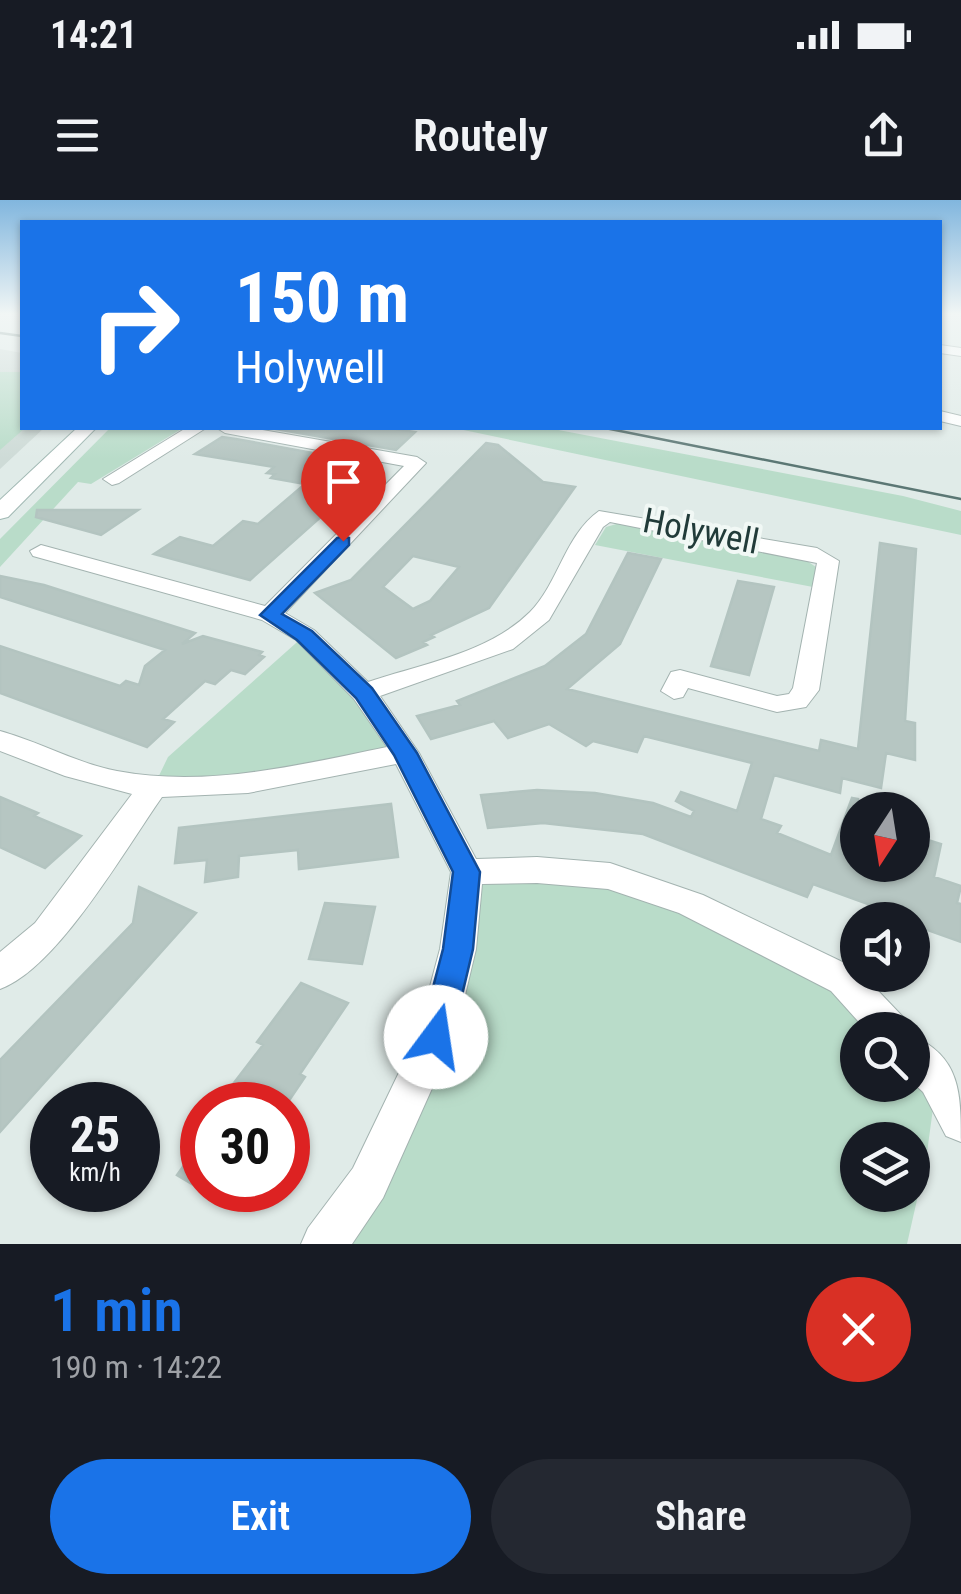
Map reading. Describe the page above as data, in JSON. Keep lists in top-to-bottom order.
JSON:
{
  "streets": {
    "street": ["Holywell"]
  },
  "north": "bottom",
  "page": {
    "status": "14:21",
    "header": "Routely",
    "turn": ["150 m", "Holywell"],
    "speed": "25 km/h",
    "limit": "30",
    "heading": ["1 min", "190 m · 14:22"],
    "buttons": ["Exit", "Share"]
  }
}
